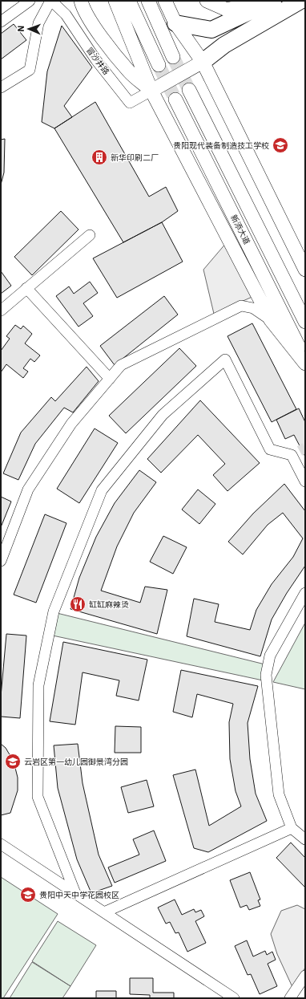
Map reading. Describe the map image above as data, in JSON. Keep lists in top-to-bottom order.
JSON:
{
  "streets": {
    "main road": ["新添大道"],
    "street": ["冒沙井路"]
  },
  "places": {
    "school or university": ["贵阳现代装备制造技工学校", "云岩区第一幼儿园御景湾分园", "贵阳中天中学花园校区"],
    "building": ["新华印刷二厂"],
    "restaurant": ["缸缸麻辣烫"]
  },
  "north": "left"
}
